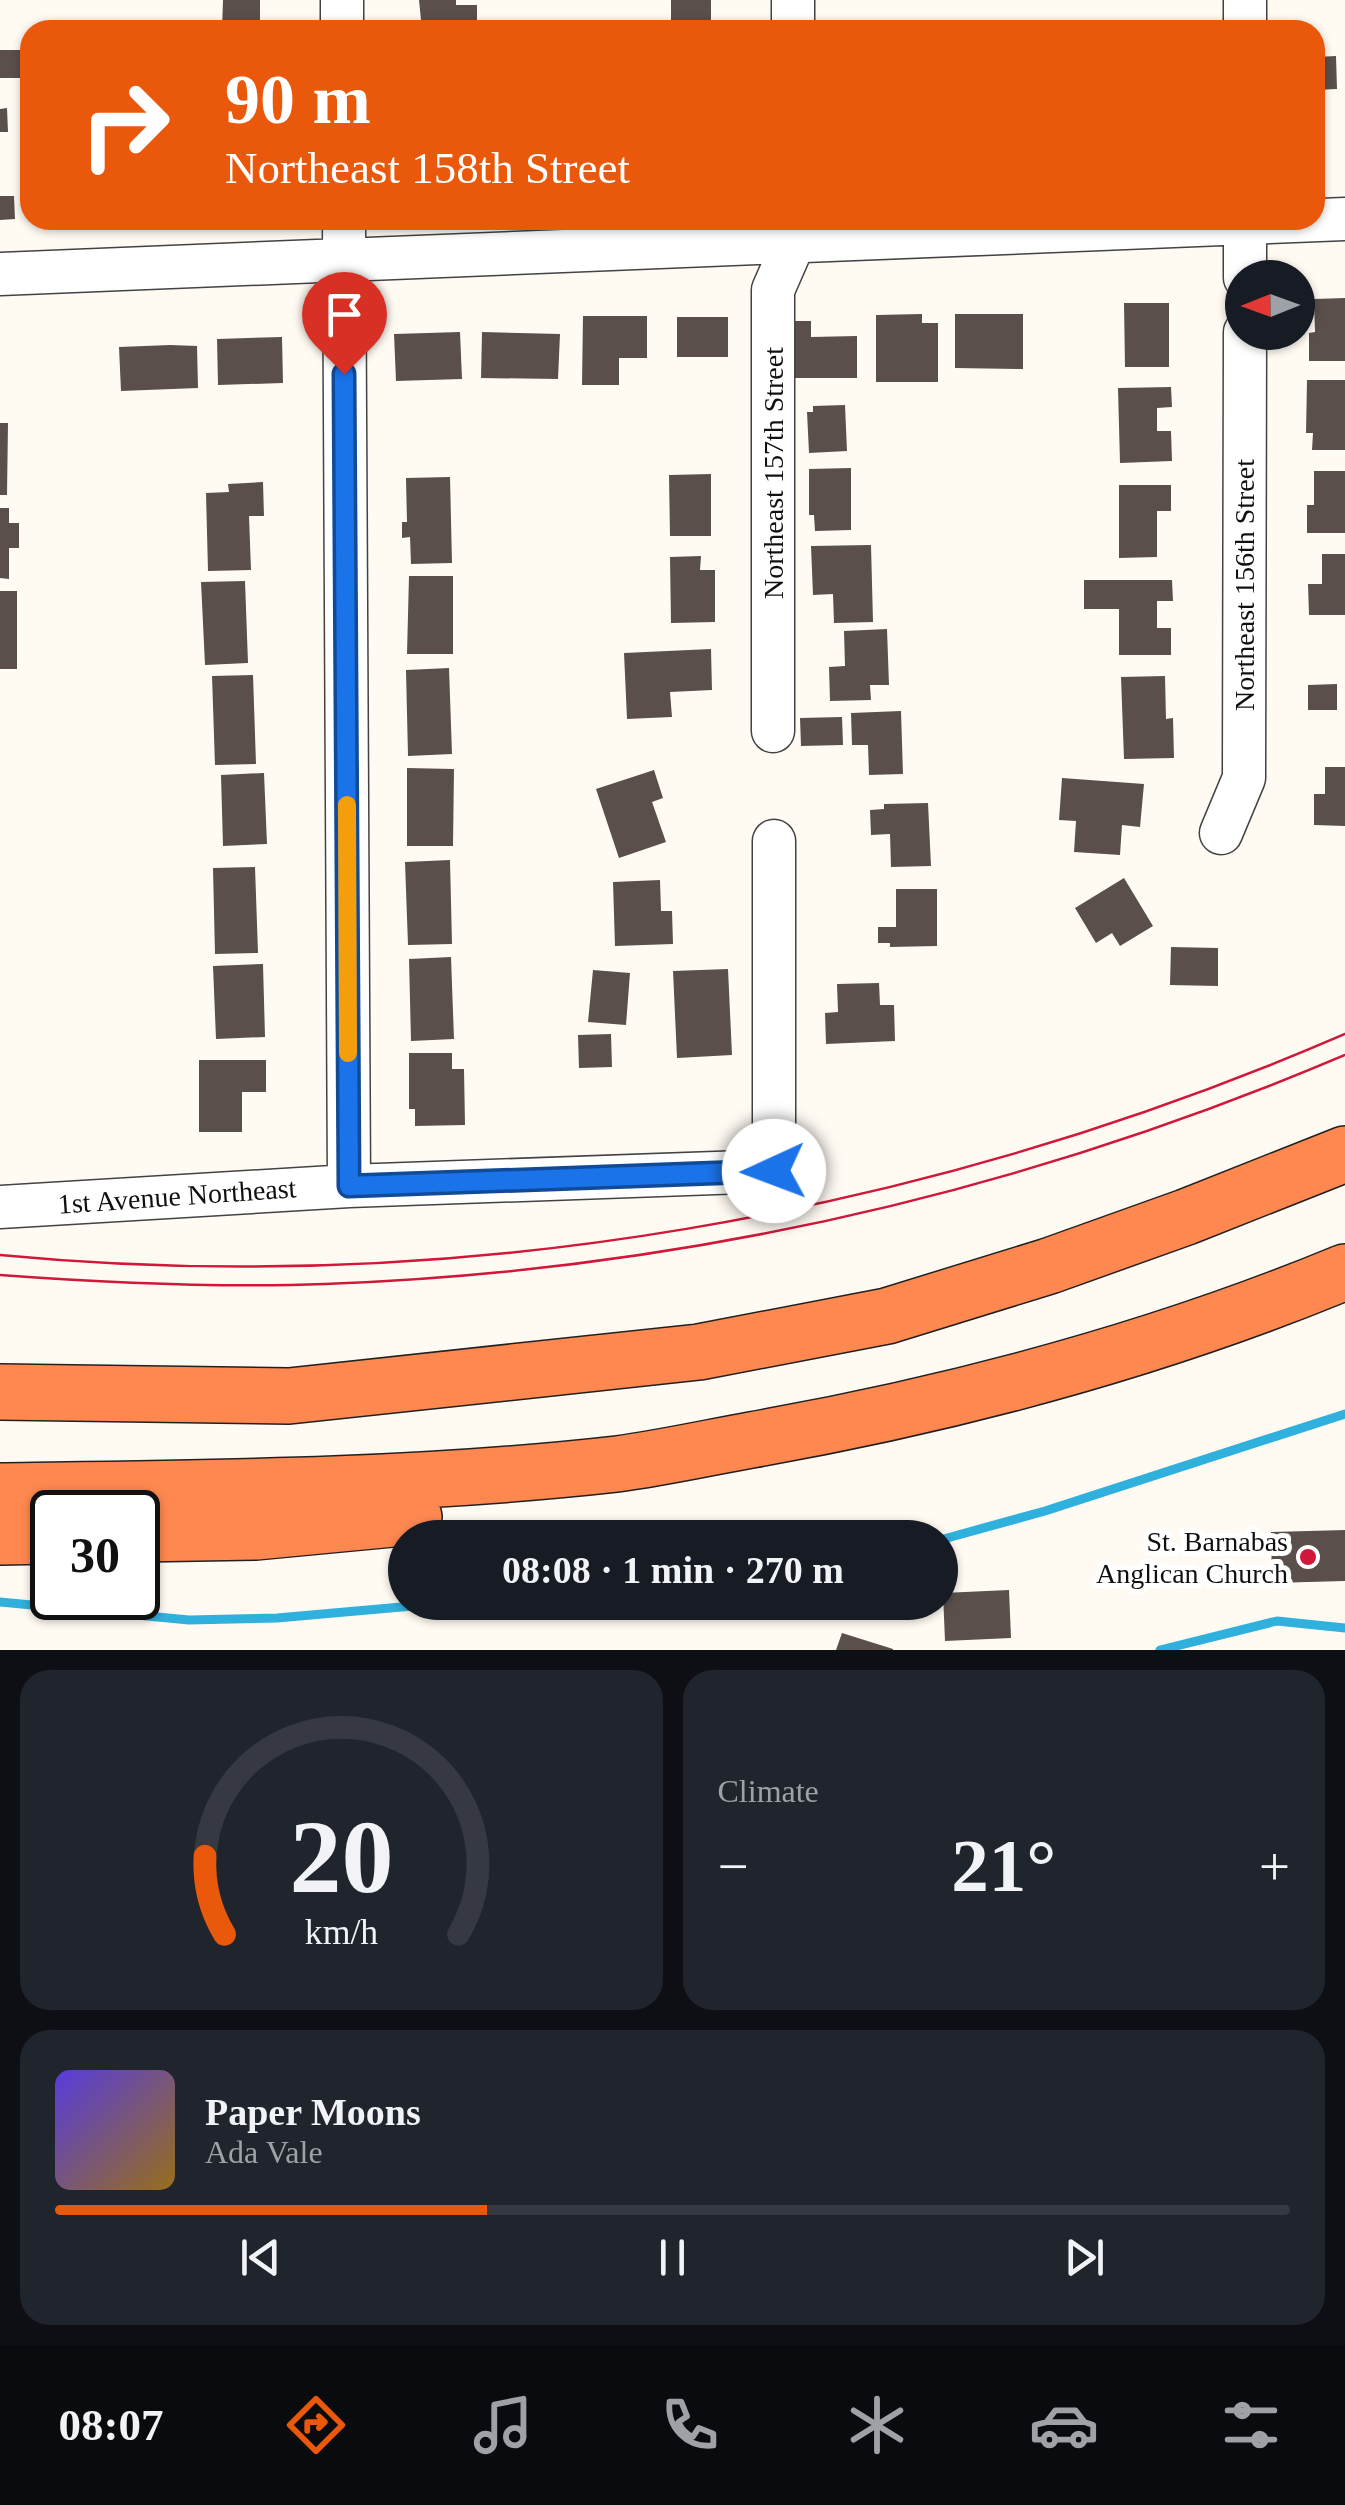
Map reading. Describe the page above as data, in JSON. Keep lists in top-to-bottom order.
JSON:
{
  "streets": {
    "street": ["Northeast 157th Street", "Northeast 156th Street", "1st Avenue Northeast"]
  },
  "places": ["St. Barnabas Anglican Church"],
  "north": "left",
  "page": {
    "turn": ["90 m", "Northeast 158th Street"],
    "limit": "30",
    "trip": "08:08 · 1 min · 270 m",
    "tile": "Climate",
    "heat": ["−", "21°", "+"],
    "song": ["Paper Moons", "Ada Vale"],
    "tabs": "08:07",
    "gauge": ["20", "km/h"]
  }
}
